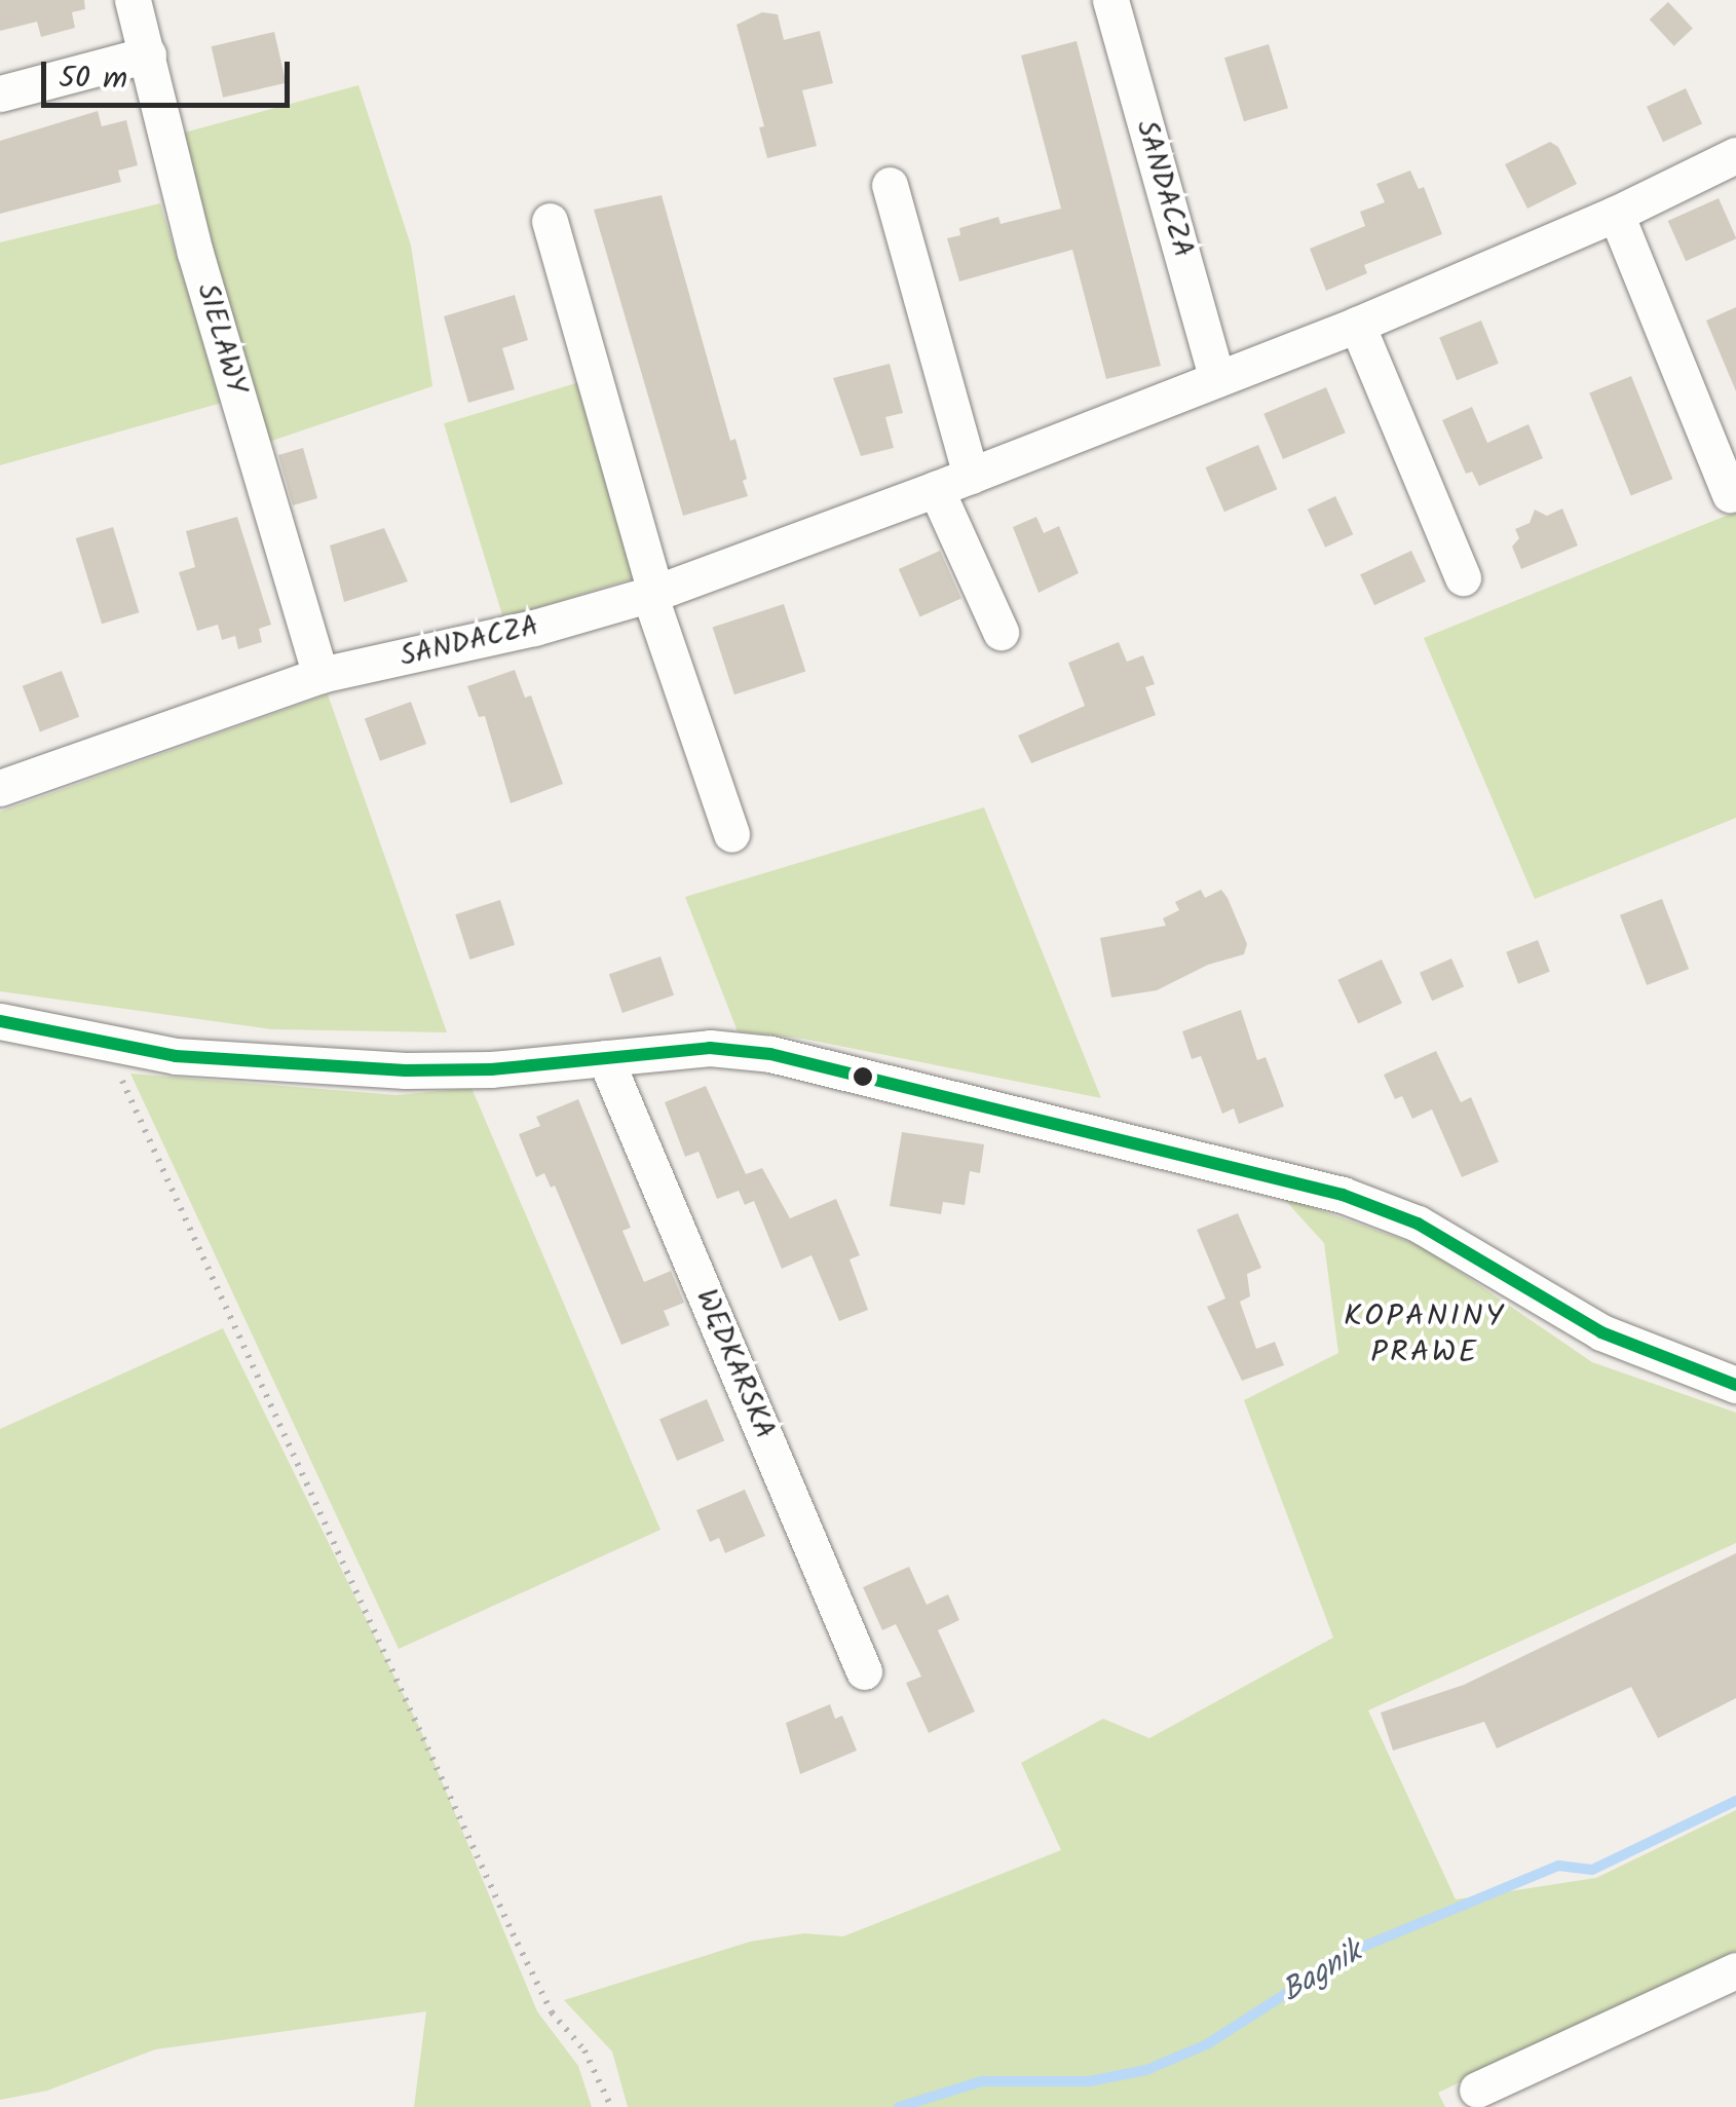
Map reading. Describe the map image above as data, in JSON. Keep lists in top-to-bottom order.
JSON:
{
  "streets": {
    "street": ["SANDACZA", "SIELAWY", "WĘDKARSKA"]
  },
  "crossings": [
    ["SANDACZA", "SIELAWY"]
  ],
  "districts": ["KOPANINY PRAWE"],
  "water": ["Bagnik"],
  "scale_bar": "50 m"
}
